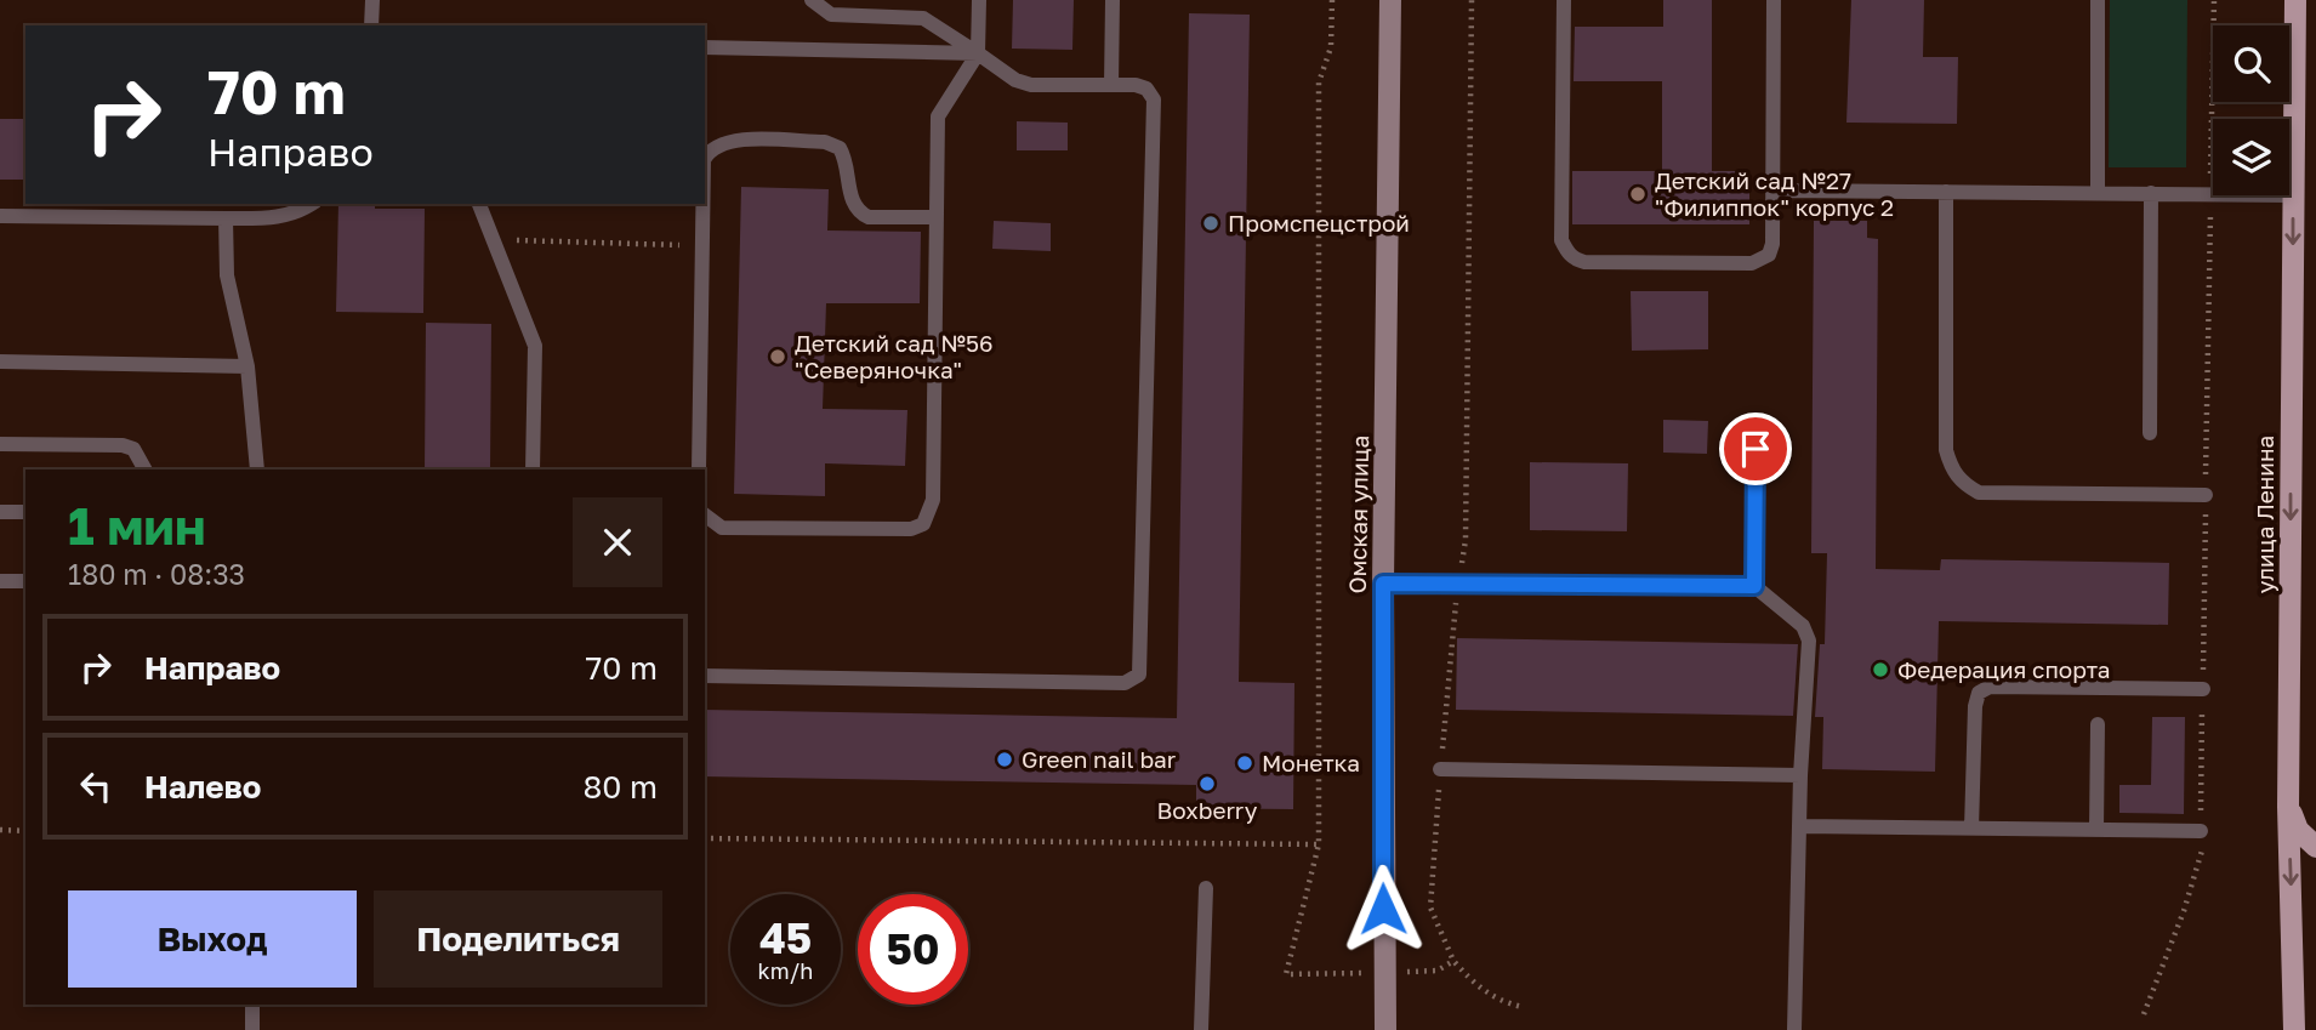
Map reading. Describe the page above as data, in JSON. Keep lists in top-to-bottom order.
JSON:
{
  "streets": {
    "main road": ["Омская улица", "улица Ленина"]
  },
  "one_way": ["улица Ленина"],
  "places": [
    "Детский сад №27 \"Филиппок\" корпус 2",
    "Промспецстрой",
    "Детский сад №56 \"Северяночка\"",
    "Федерация спорта",
    "Green nail bar",
    "Монетка",
    "Boxberry"
  ],
  "page": {
    "turn": ["70 m", "Направо"],
    "heading": ["1 мин", "180 m · 08:33"],
    "list": [
      {
        "name": "Направо",
        "value": "70 m"
      },
      {
        "name": "Налево",
        "value": "80 m"
      }
    ],
    "buttons": ["Выход", "Поделиться"],
    "speed": "45 km/h",
    "limit": "50"
  }
}
